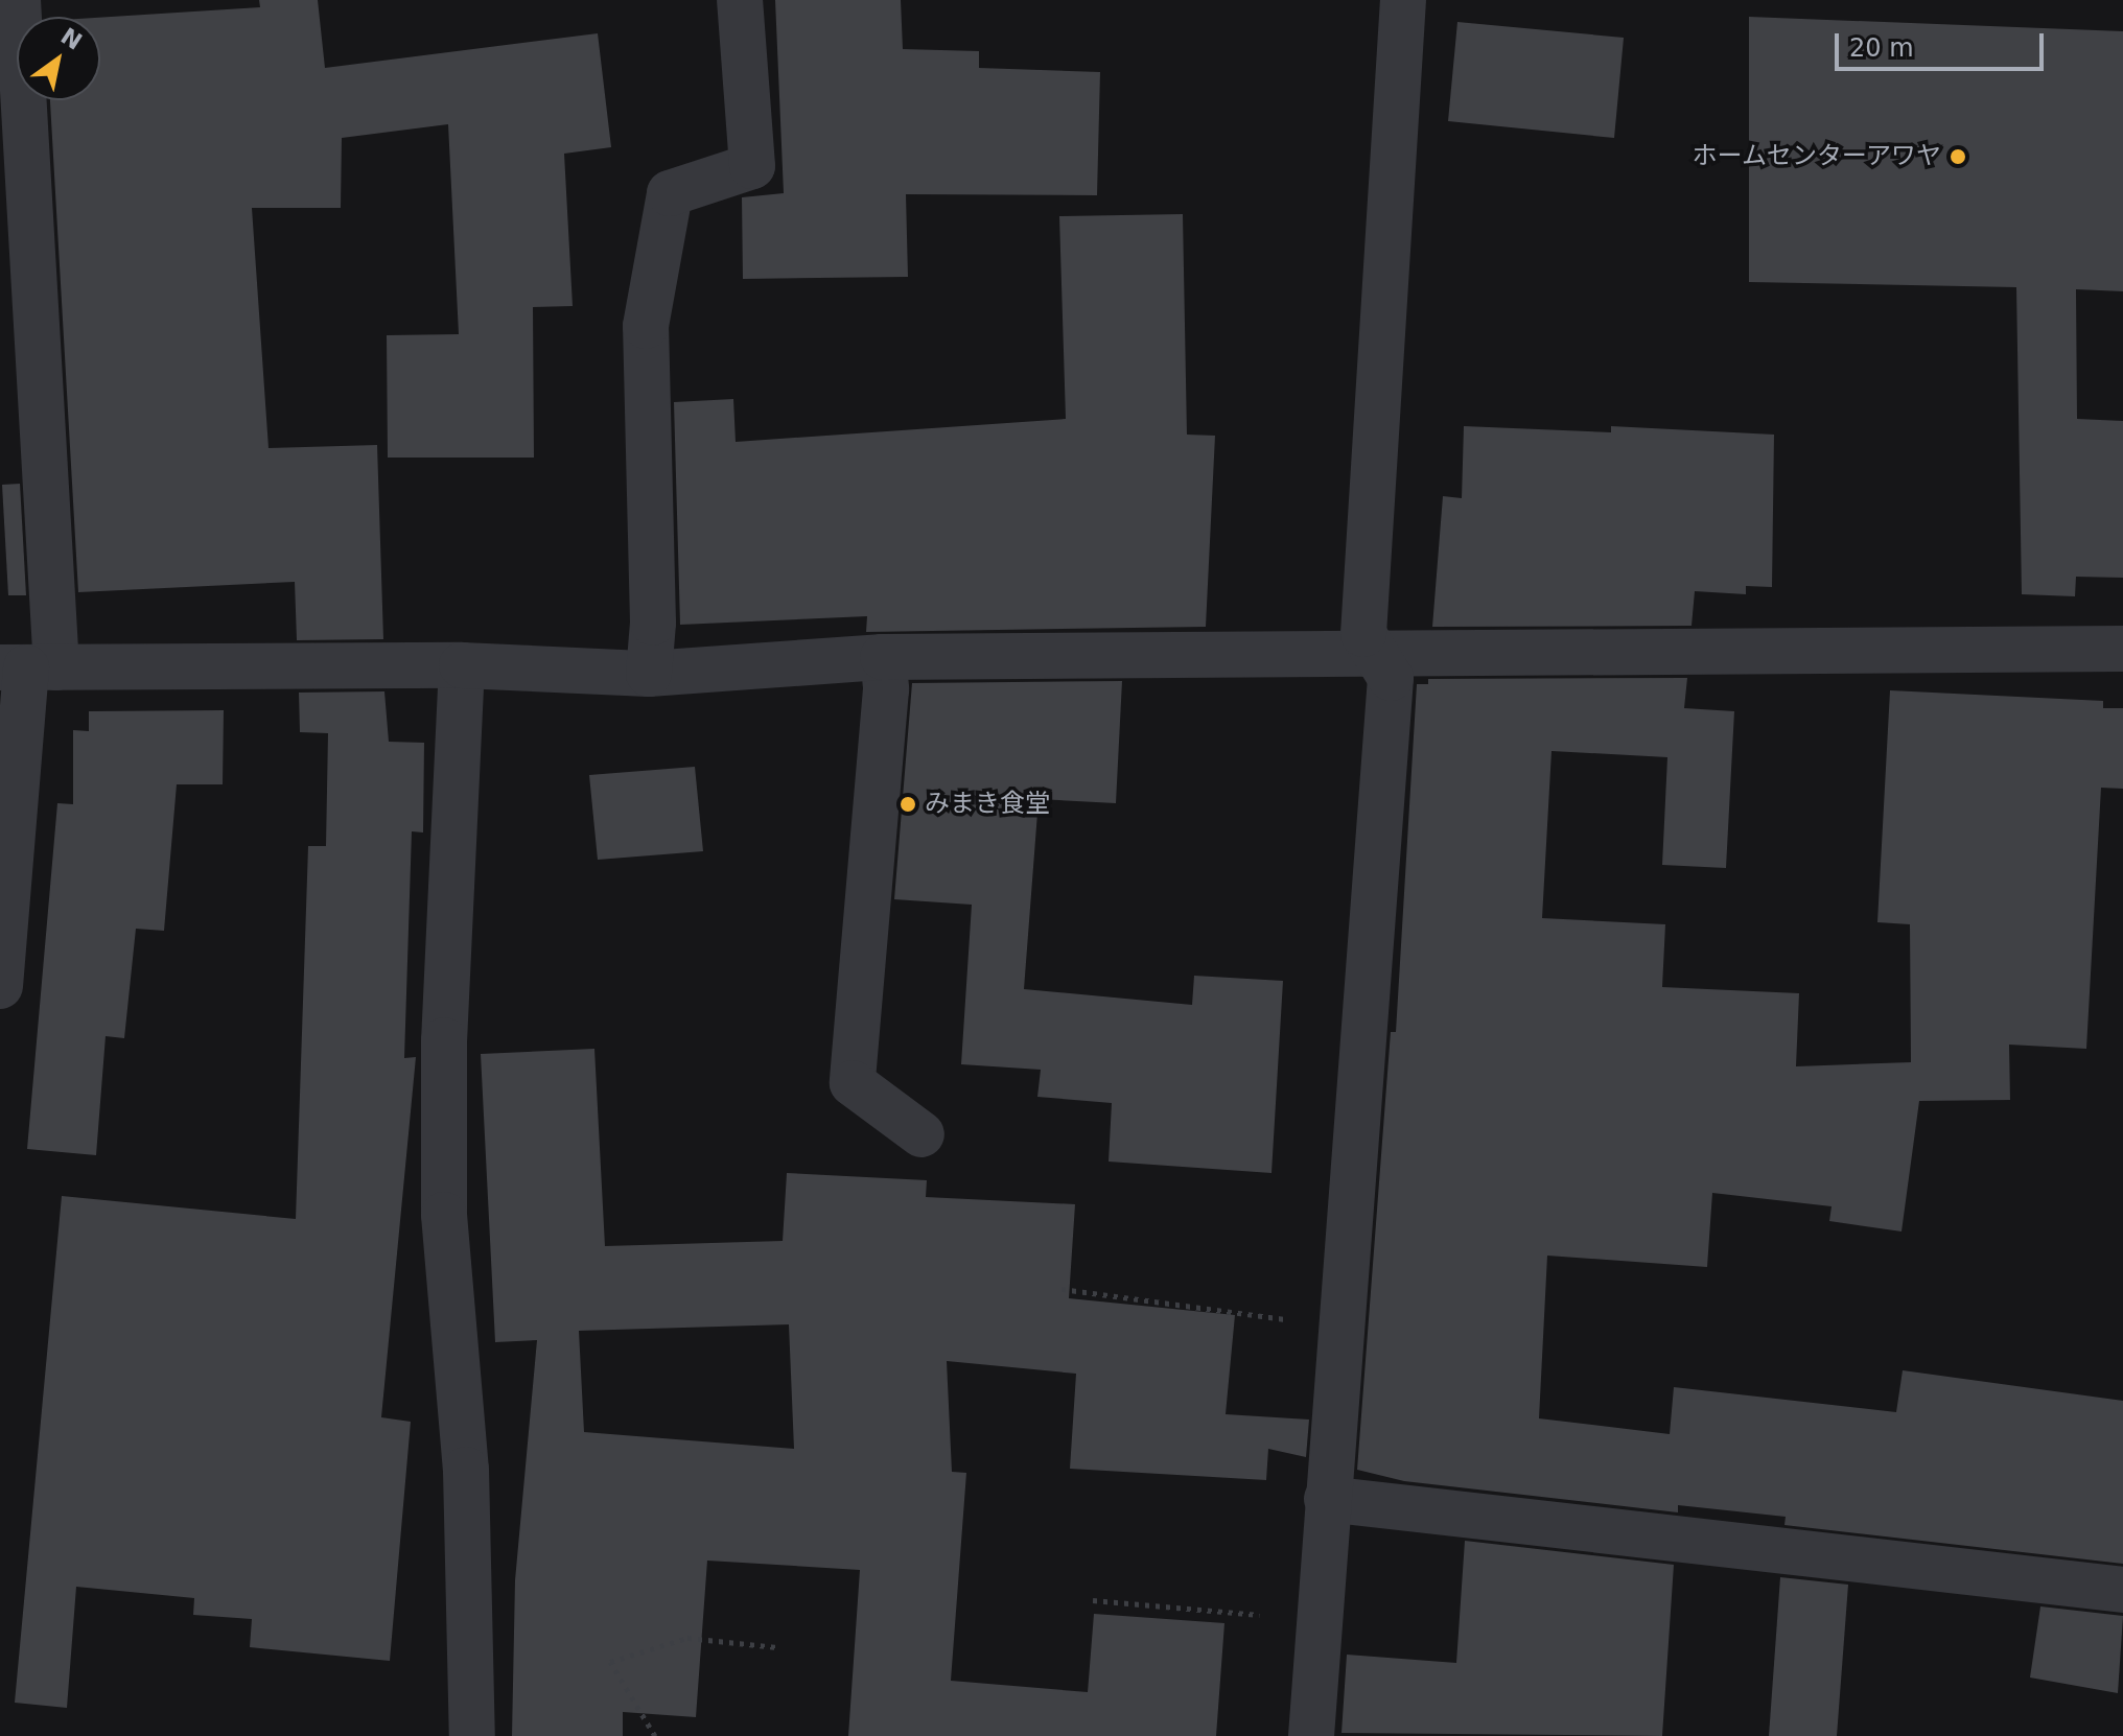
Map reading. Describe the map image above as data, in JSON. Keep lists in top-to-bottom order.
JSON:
{
  "places": ["ホームセンターアワヤ", "みまき食堂"],
  "scale_bar": "20 m",
  "north": "top right"
}
